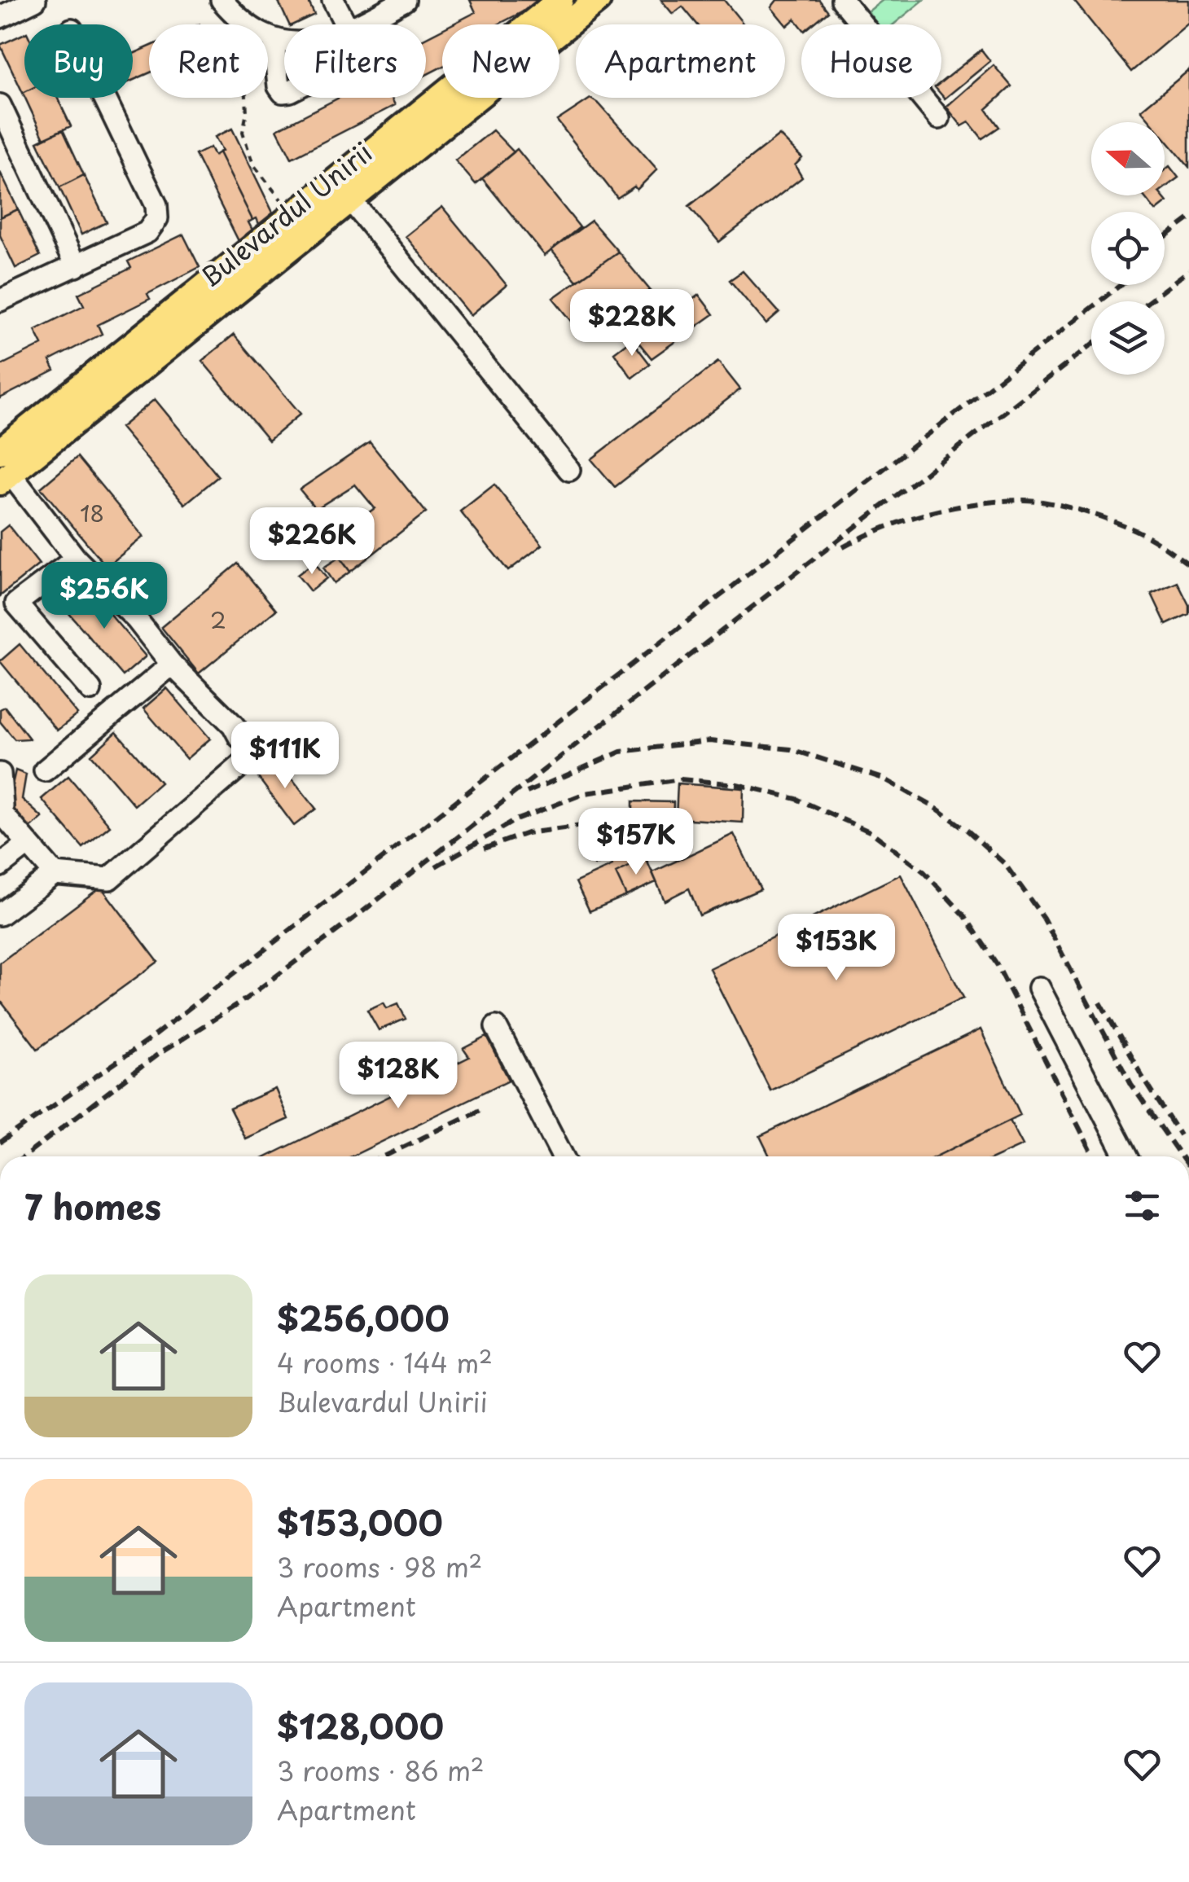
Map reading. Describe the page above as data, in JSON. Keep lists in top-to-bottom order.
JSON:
{
  "streets": {
    "main road": ["Bulevardul Unirii"]
  },
  "house_numbers": ["18", "2"],
  "north": "left",
  "page": {
    "chip": [
      "Buy",
      "Rent",
      "Filters",
      "New",
      "Apartment",
      "House"
    ],
    "price": [
      "$228K",
      "$226K",
      "$256K",
      "$111K",
      "$157K",
      "$153K",
      "$128K"
    ],
    "heading": "7 homes",
    "list": [
      {
        "name": "$256,000",
        "note": "4 rooms · 144 m² · Bulevardul Unirii"
      },
      {
        "name": "$153,000",
        "note": "3 rooms · 98 m² · Apartment"
      },
      {
        "name": "$128,000",
        "note": "3 rooms · 86 m² · Apartment"
      }
    ]
  }
}
